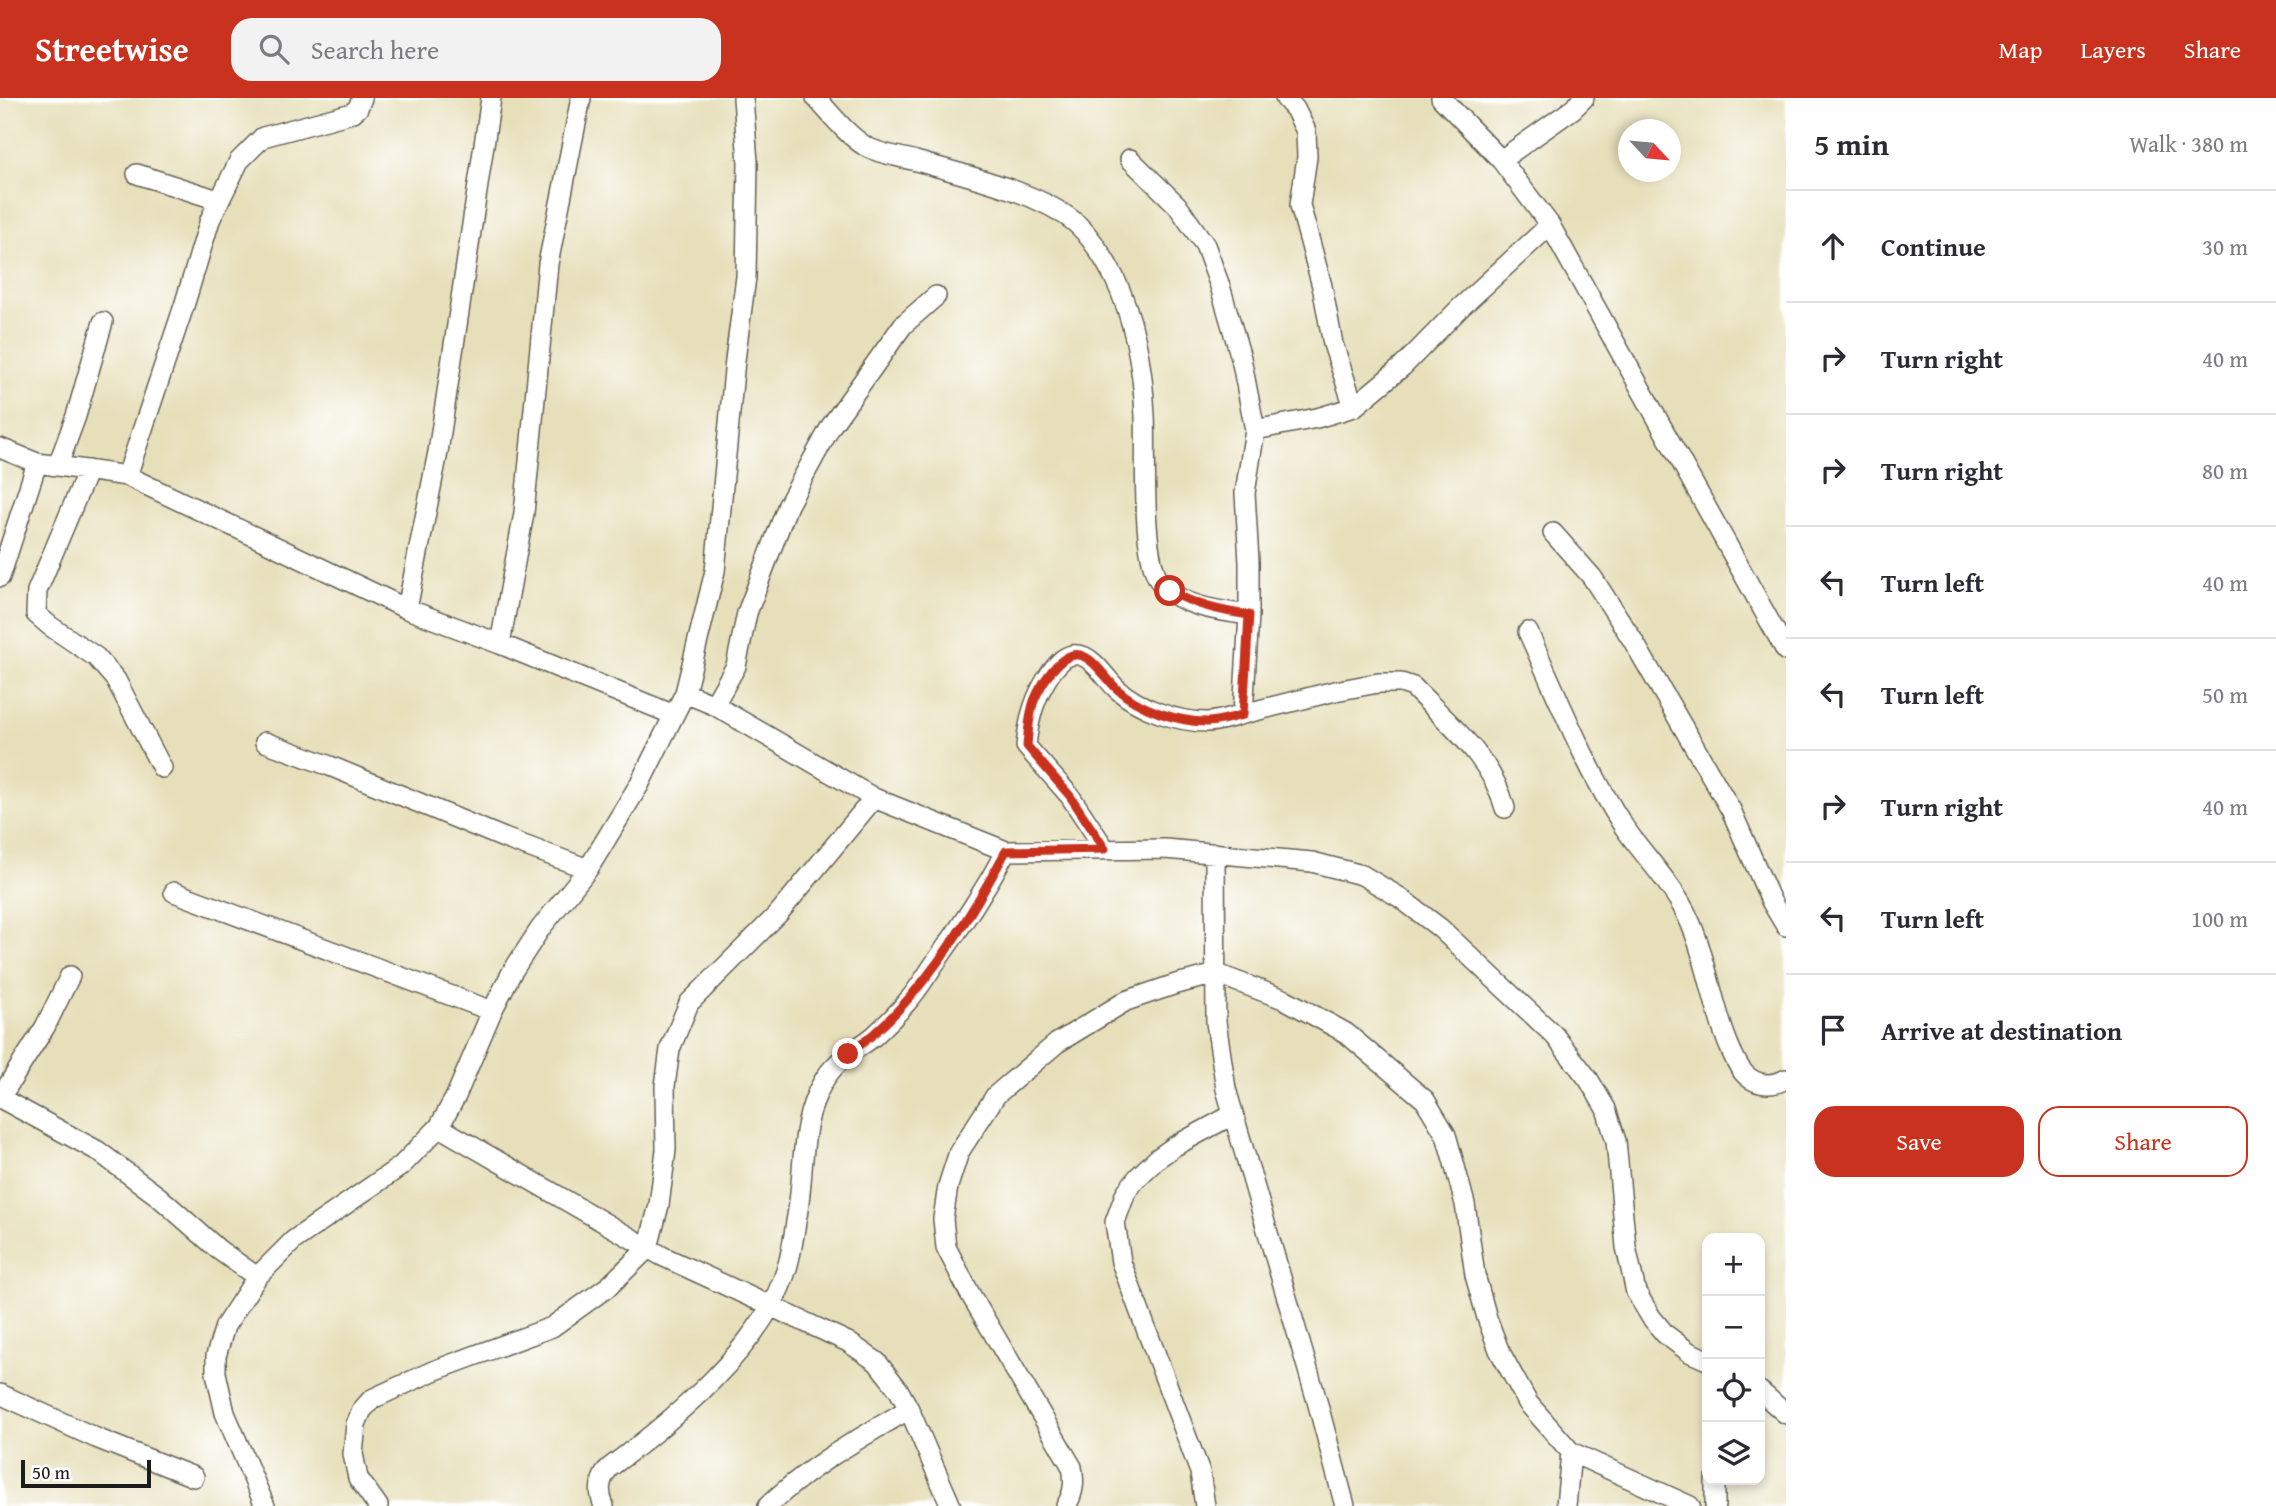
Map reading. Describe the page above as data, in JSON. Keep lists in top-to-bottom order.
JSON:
{
  "scale_bar": "50 m",
  "north": "bottom right",
  "page": {
    "header": "Streetwise",
    "search": "Search here",
    "nav": ["Map", "Layers", "Share"],
    "heading": ["5 min", "Walk · 380 m"],
    "list": [
      ["Continue", "30 m"],
      ["Turn right", "40 m"],
      ["Turn right", "80 m"],
      ["Turn left", "40 m"],
      ["Turn left", "50 m"],
      ["Turn right", "40 m"],
      ["Turn left", "100 m"],
      "Arrive at destination"
    ],
    "buttons": ["Save", "Share"],
    "map_buttons": ["+", "−"],
    "scale": "50 m"
  }
}
